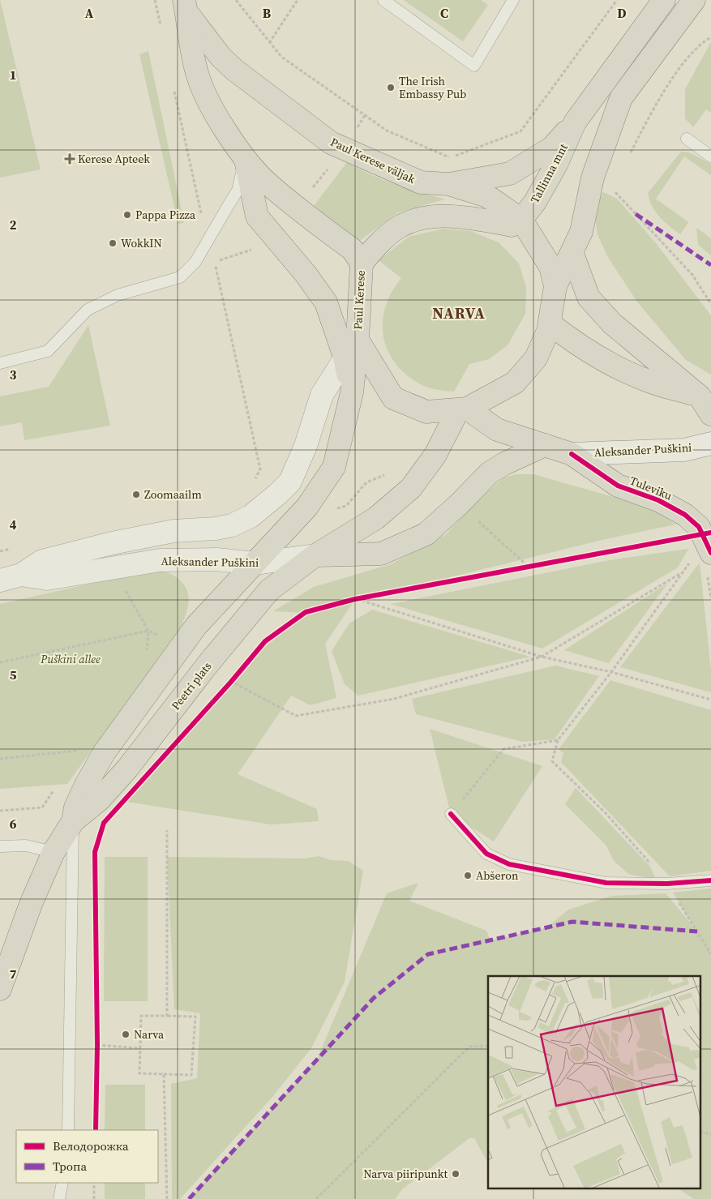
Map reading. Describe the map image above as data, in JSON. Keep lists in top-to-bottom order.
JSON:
{
  "streets": {
    "highway": [
      "Paul Kerese väljak",
      "Tallinna mnt",
      "Paul Kerese",
      "Aleksander Puškini",
      "Tuleviku",
      "Peetri plats"
    ]
  },
  "crossings": [
    ["Paul Kerese väljak", "Tallinna mnt"],
    ["Paul Kerese väljak", "Paul Kerese"],
    ["Paul Kerese väljak", "Aleksander Puškini"],
    ["Paul Kerese", "Aleksander Puškini"],
    ["Paul Kerese", "Peetri plats"],
    ["Aleksander Puškini", "Tuleviku"],
    ["Aleksander Puškini", "Peetri plats"]
  ],
  "districts": ["NARVA"],
  "parks": ["Puškini allee"],
  "places": {
    "other": [
      "The Irish Embassy Pub",
      "Pappa Pizza",
      "WokkIN",
      "Zoomaailm",
      "Abšeron",
      "Narva",
      "Narva piiripunkt"
    ],
    "health": ["Kerese Apteek"]
  },
  "legend": ["Велодорожка", "Тропа"],
  "grid": {
    "columns": [
      "A",
      "B",
      "C",
      "D"
    ],
    "rows": [
      "1",
      "2",
      "3",
      "4",
      "5",
      "6",
      "7"
    ]
  }
}
